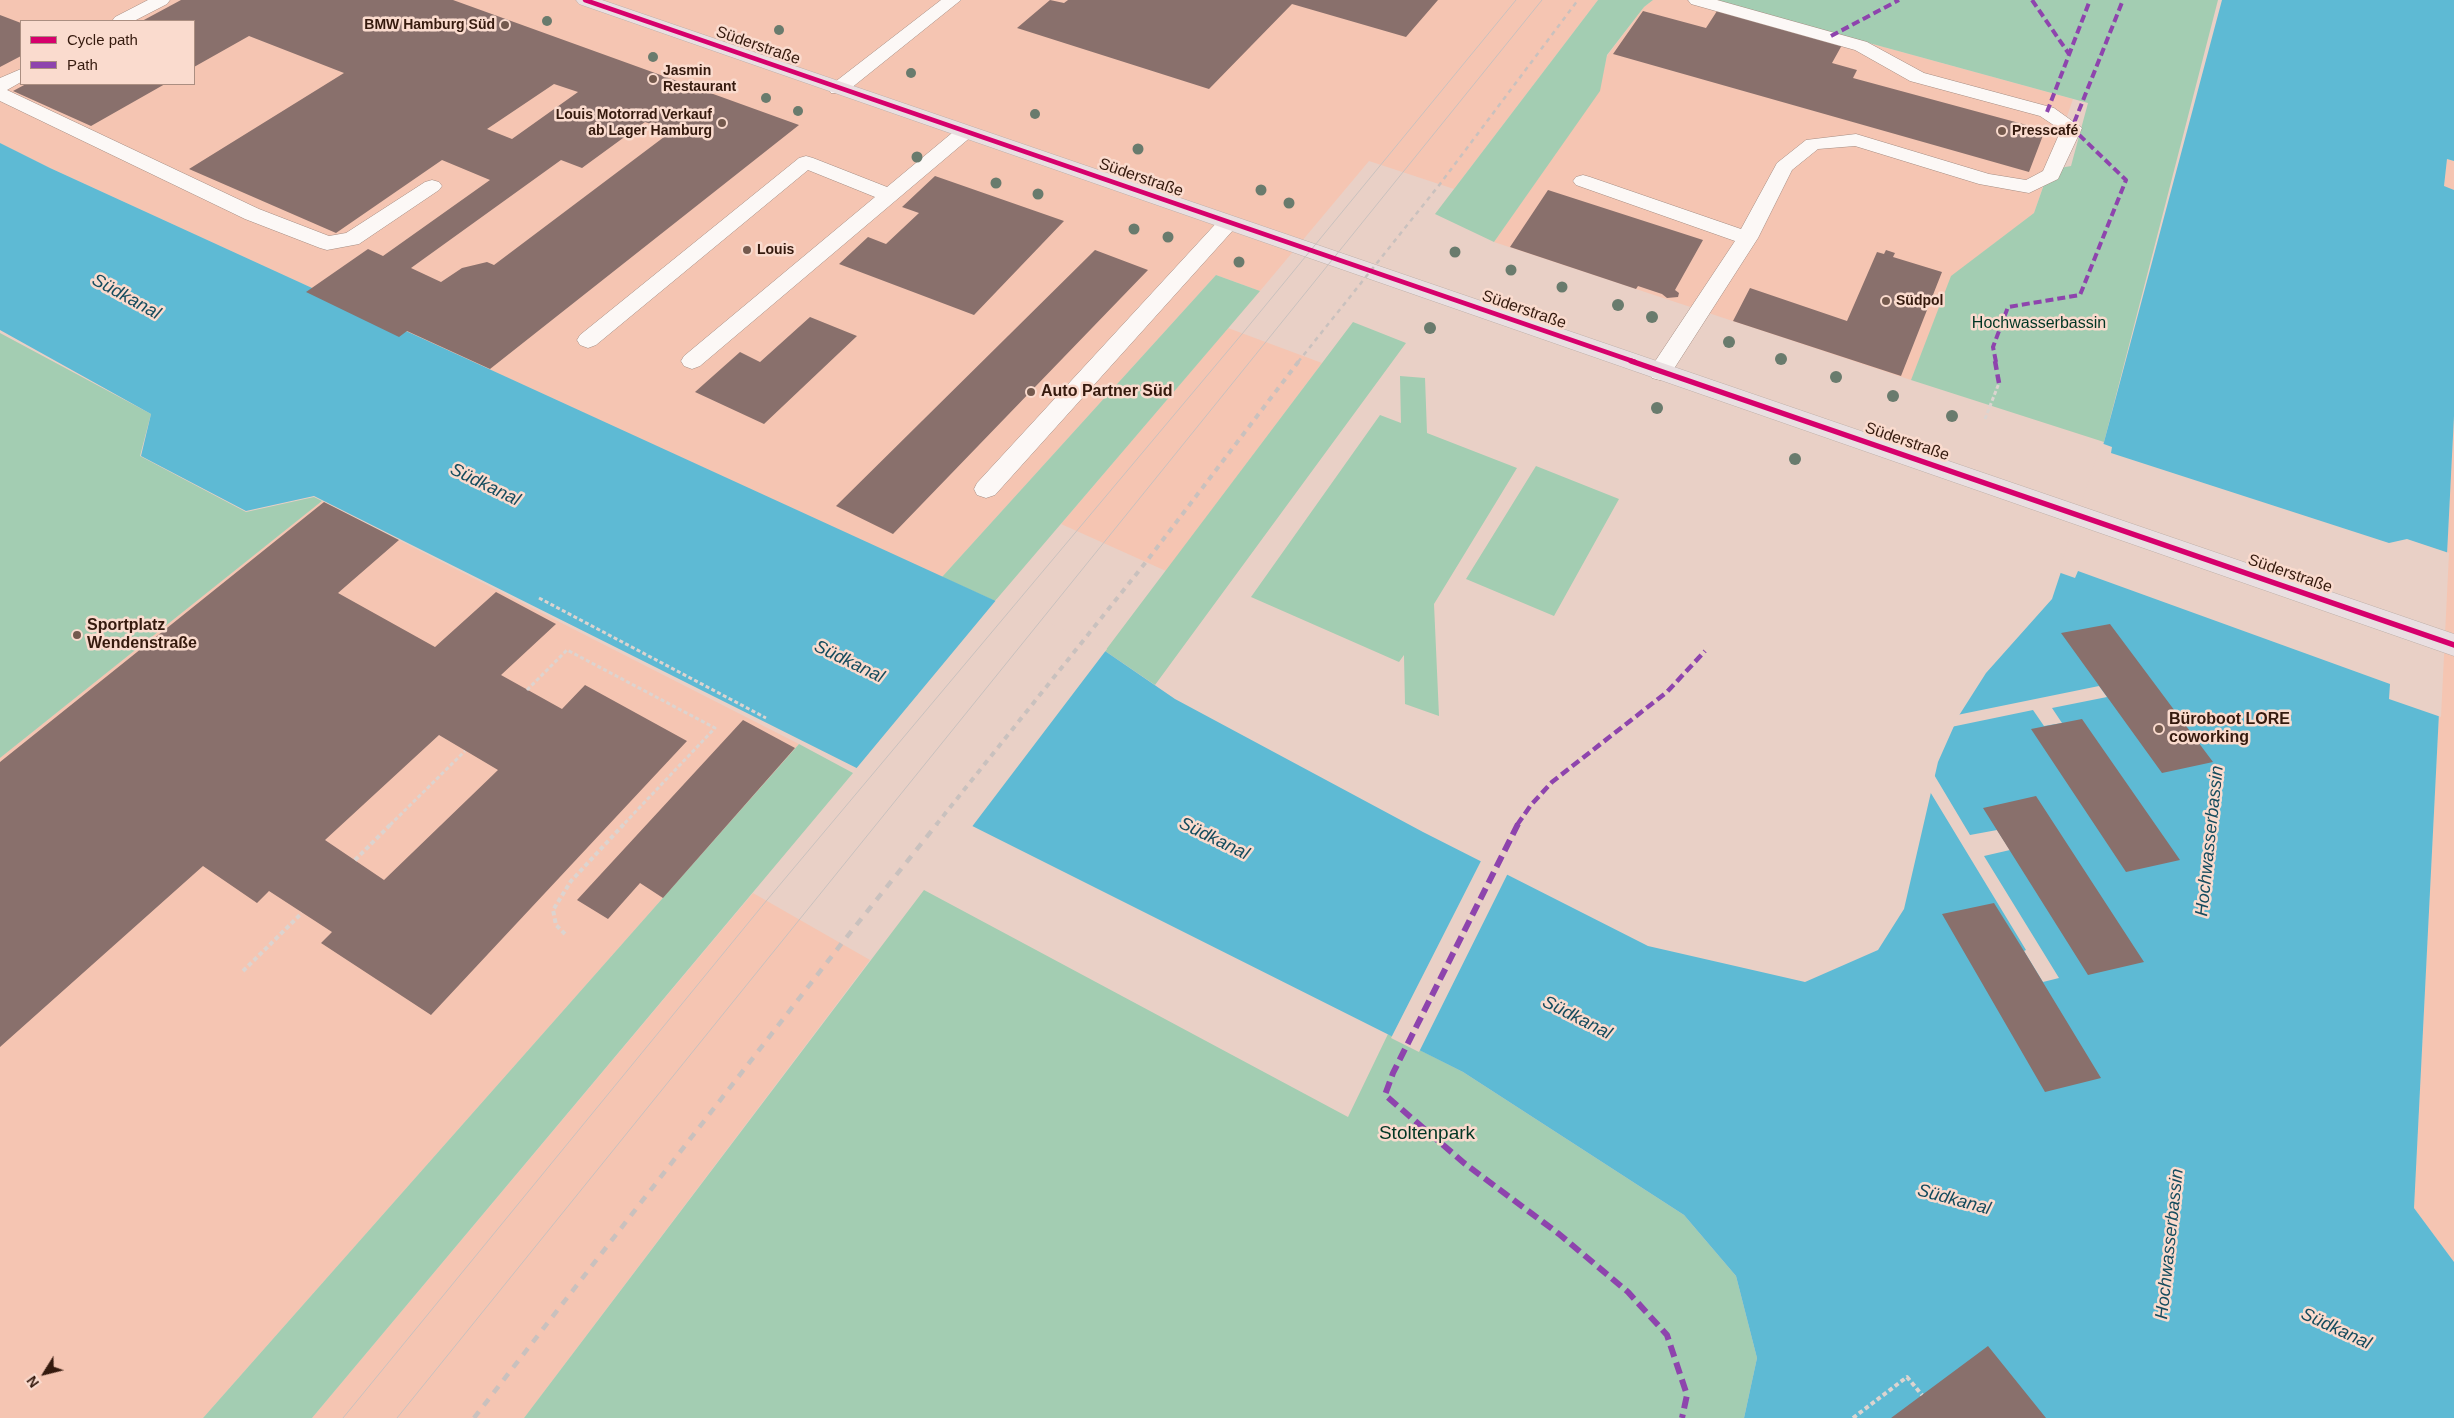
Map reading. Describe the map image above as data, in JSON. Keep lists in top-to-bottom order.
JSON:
{
  "streets": {
    "main road": ["Süderstraße"]
  },
  "water": ["Südkanal", "Hochwasserbassin"],
  "parks": ["Hochwasserbassin", "Stoltenpark"],
  "places": [
    "BMW Hamburg Süd",
    "Jasmin Restaurant",
    "Louis Motorrad Verkauf ab Lager Hamburg",
    "Presscafé",
    "Louis",
    "Südpol",
    "Auto Partner Süd",
    "Sportplatz Wendenstraße",
    "Büroboot LORE coworking"
  ],
  "legend": ["Cycle path", "Path"],
  "north": "bottom left"
}
